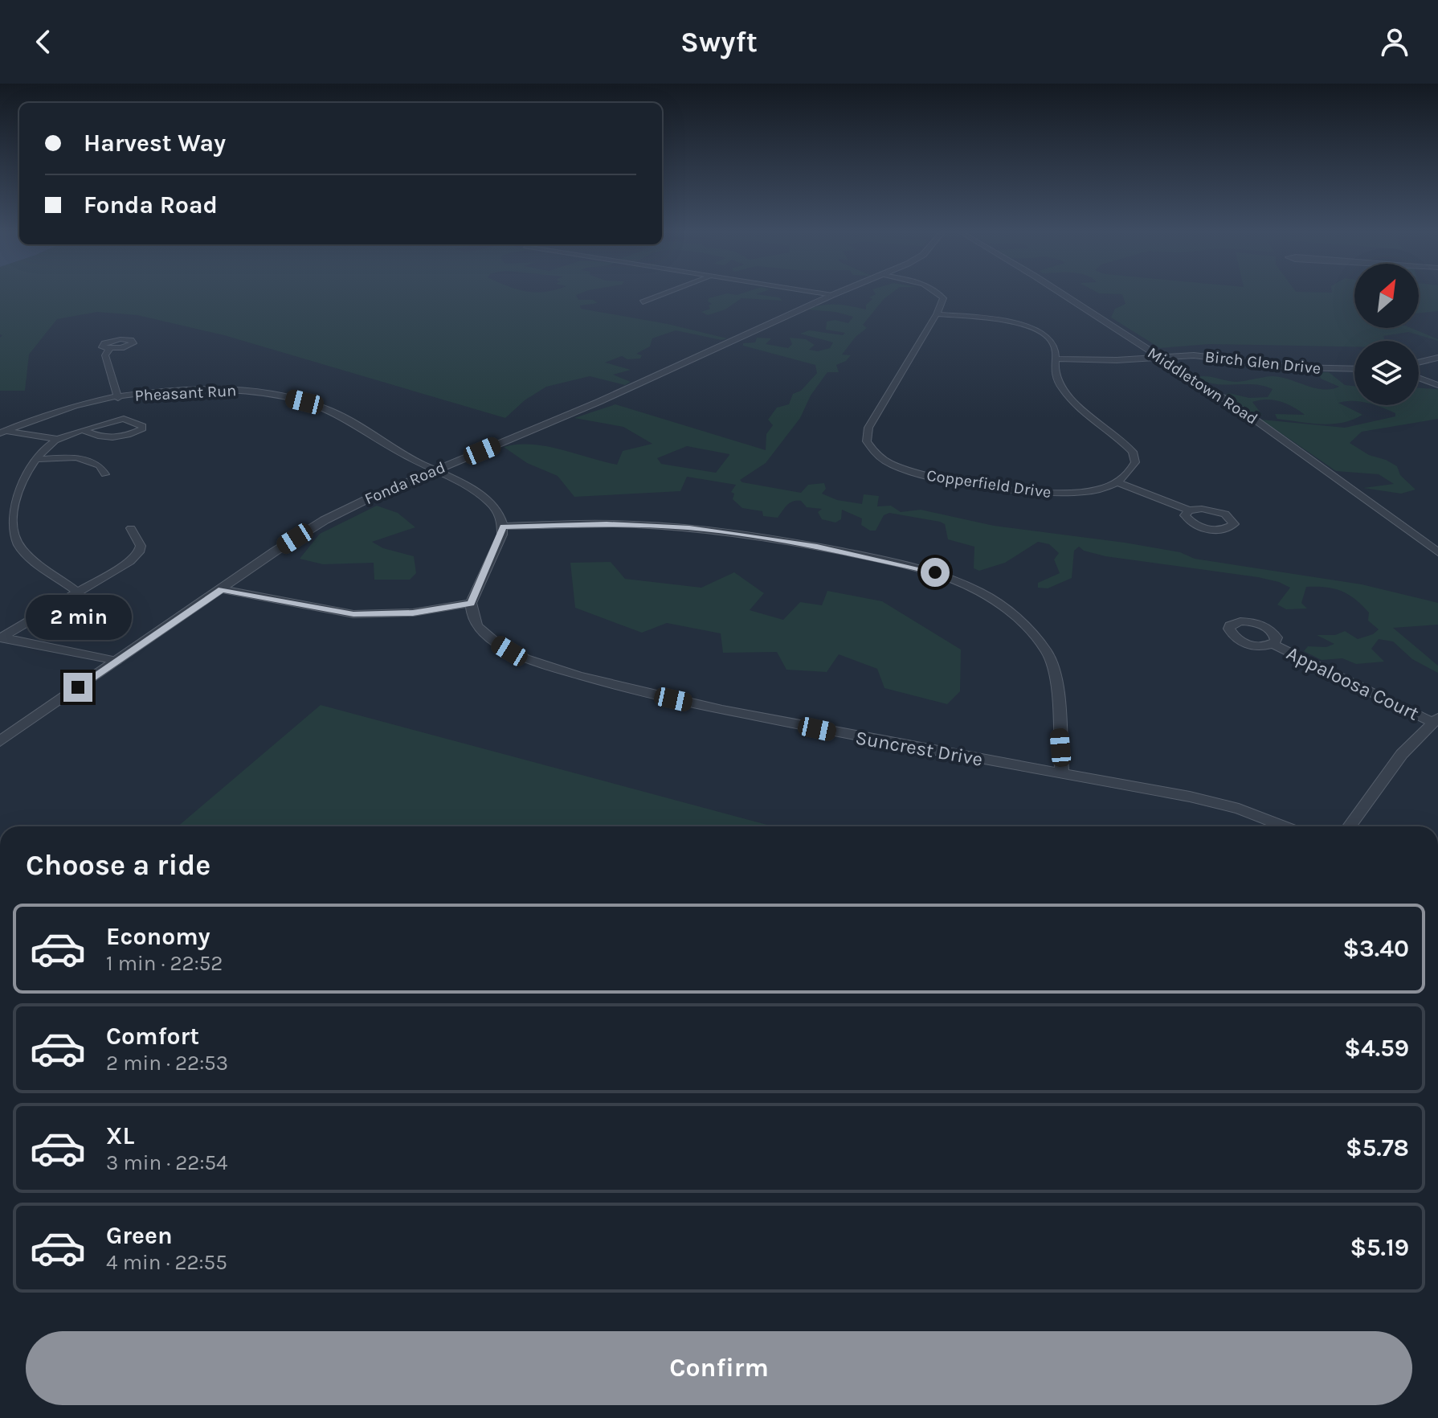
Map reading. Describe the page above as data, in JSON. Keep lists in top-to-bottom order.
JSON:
{
  "streets": {
    "street": [
      "Birch Glen Drive",
      "Middletown Road",
      "Pheasant Run",
      "Fonda Road",
      "Copperfield Drive",
      "Appaloosa Court",
      "Suncrest Drive"
    ]
  },
  "crossings": [
    ["Birch Glen Drive", "Middletown Road"],
    ["Pheasant Run", "Fonda Road"]
  ],
  "north": "top right",
  "page": {
    "header": "Swyft",
    "banner": ["Harvest Way", "Fonda Road"],
    "bubble": "2 min",
    "heading": "Choose a ride",
    "list": [
      {
        "name": "Economy",
        "note": "1 min · 22:52",
        "value": "$3.40"
      },
      {
        "name": "Comfort",
        "note": "2 min · 22:53",
        "value": "$4.59"
      },
      {
        "name": "XL",
        "note": "3 min · 22:54",
        "value": "$5.78"
      },
      {
        "name": "Green",
        "note": "4 min · 22:55",
        "value": "$5.19"
      }
    ],
    "buttons": "Confirm"
  }
}
